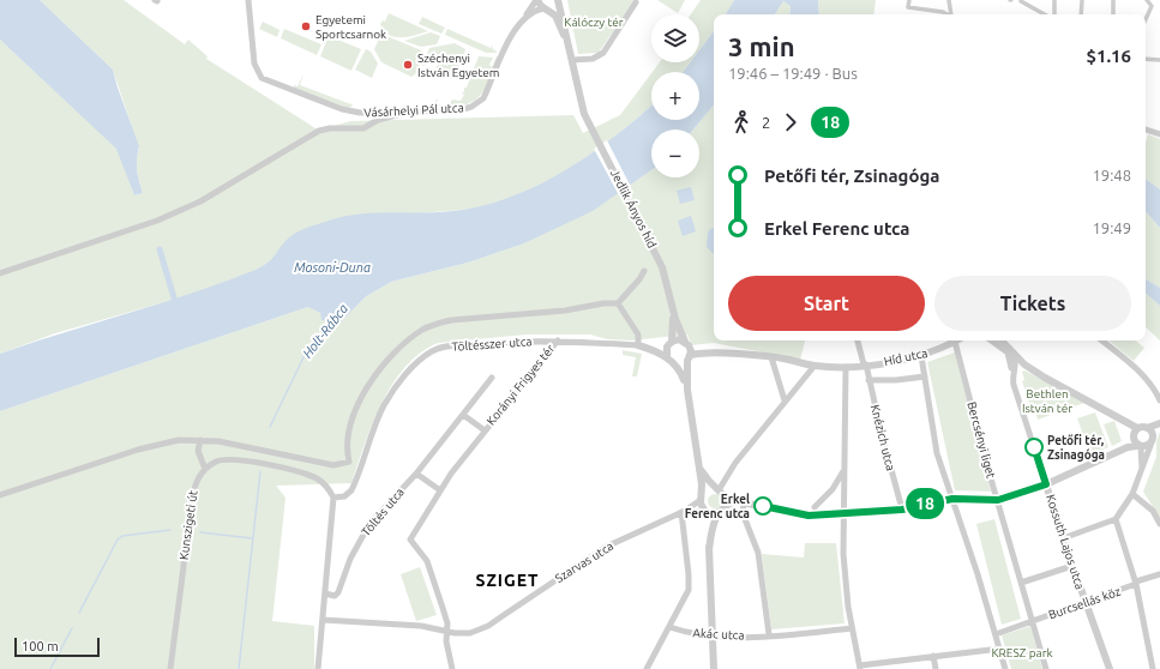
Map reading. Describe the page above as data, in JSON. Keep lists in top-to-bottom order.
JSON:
{
  "streets": {
    "street": [
      "Vásárhelyi Pál utca",
      "Jedlik Ányos híd",
      "Töltésszer utca",
      "Híd utca",
      "Korányi Frigyes tér",
      "Knézich utca",
      "Bercsényi liget",
      "Töltés utca",
      "Kunszigeti út",
      "Kossuth Lajos utca",
      "Szarvas utca",
      "Burcsellás köz",
      "Akác utca"
    ]
  },
  "crossings": [
    ["Töltésszer utca", "Korányi Frigyes tér"],
    ["Híd utca", "Knézich utca"],
    ["Híd utca", "Bercsényi liget"],
    ["Korányi Frigyes tér", "Szarvas utca"],
    ["Bercsényi liget", "Burcsellás köz"],
    ["Kossuth Lajos utca", "Burcsellás köz"]
  ],
  "districts": ["SZIGET"],
  "water": ["Mosoni-Duna", "Holt-Rábca"],
  "parks": ["Kálóczy tér", "Bethlen István tér", "KRESZ park"],
  "places": [
    "Egyetemi Sportcsarnok",
    "Széchenyi István Egyetem",
    "Petőfi tér, Zsinagóga",
    "Erkel Ferenc utca"
  ],
  "lines": ["bus line 18"],
  "scale_bar": "100 m",
  "page": {
    "on_map": "18",
    "map_buttons": ["+", "−"],
    "heading": ["3 min", "19:46 – 19:49 · Bus", "$1.16"],
    "legs": ["2", "18"],
    "list": [
      {
        "name": "Petőfi tér, Zsinagóga",
        "value": "19:48"
      },
      {
        "name": "Erkel Ferenc utca",
        "value": "19:49"
      }
    ],
    "buttons": ["Start", "Tickets"],
    "scale": "100 m"
  }
}
